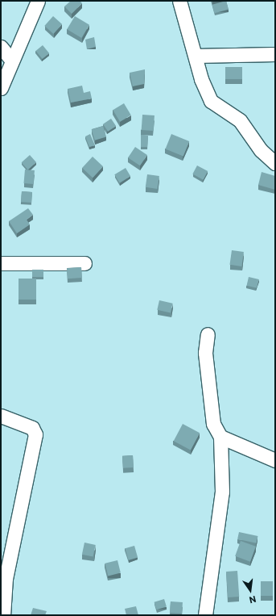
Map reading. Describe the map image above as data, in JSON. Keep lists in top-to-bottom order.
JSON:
{
  "north": "bottom"
}
